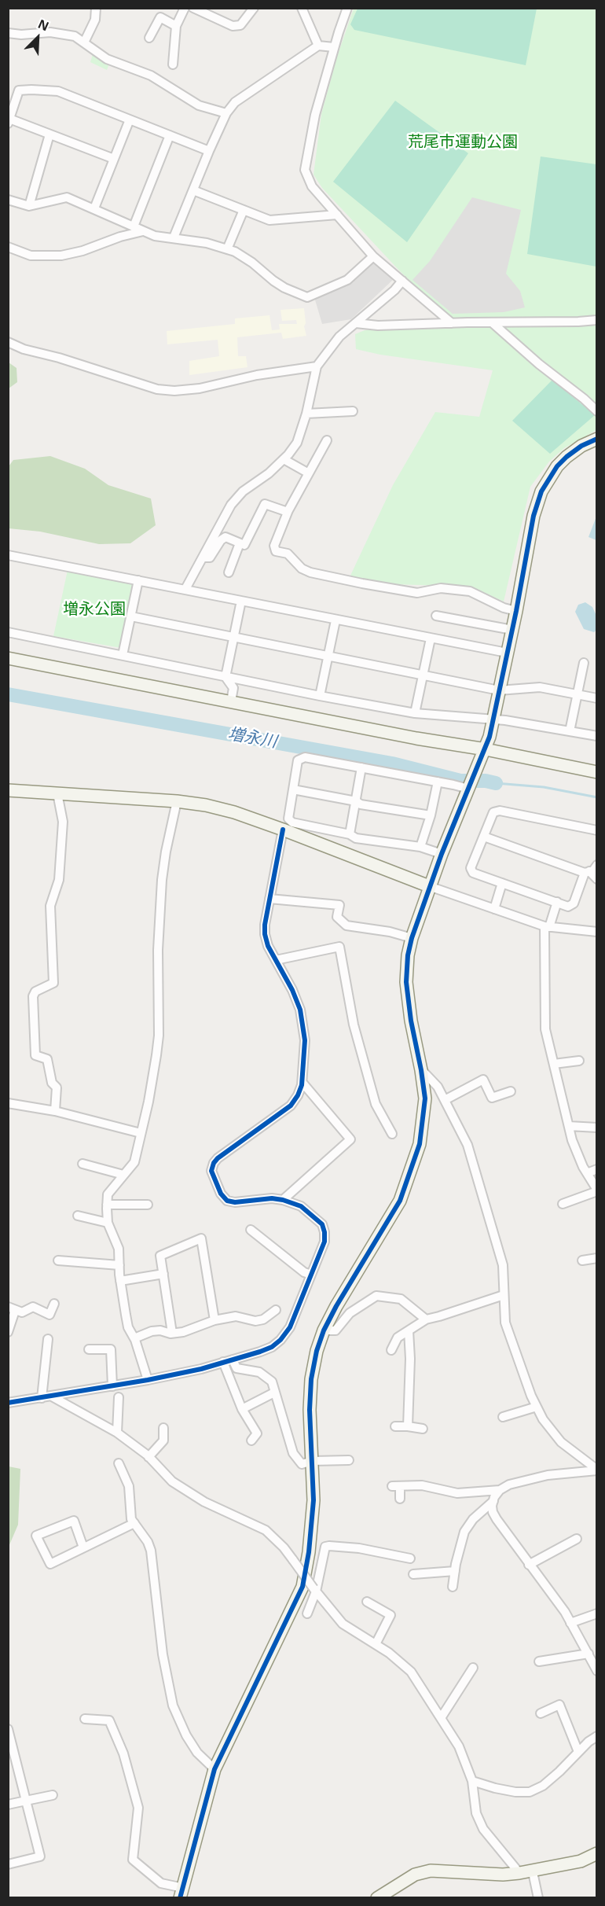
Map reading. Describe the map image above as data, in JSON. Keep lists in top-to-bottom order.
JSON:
{
  "water": ["増永川"],
  "parks": ["荒尾市運動公園", "増永公園"],
  "north": "top right"
}
